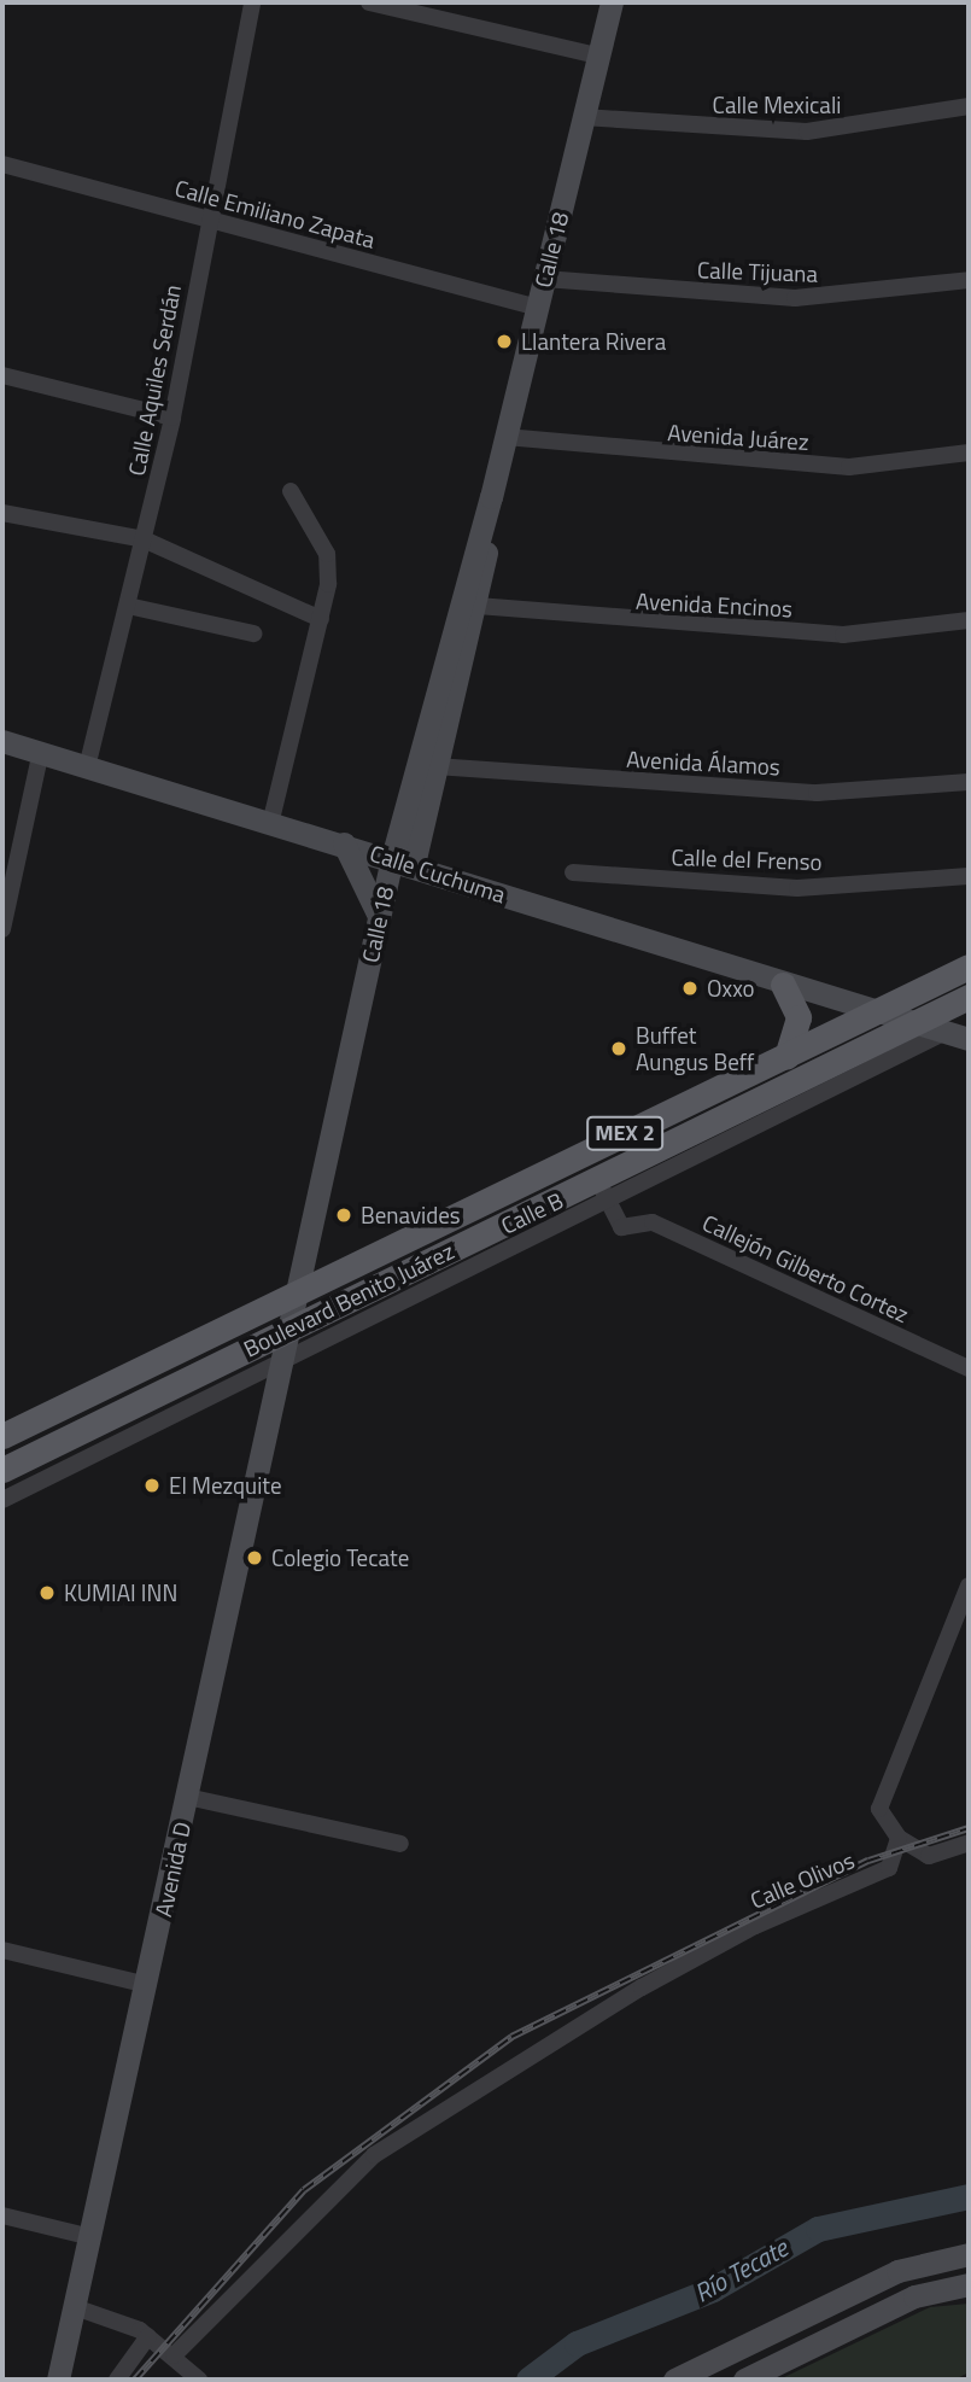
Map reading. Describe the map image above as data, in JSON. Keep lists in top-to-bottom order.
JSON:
{
  "streets": {
    "main road": ["MEX 2", "Boulevard Benito Juárez"],
    "street": [
      "Calle Mexicali",
      "Calle Emiliano Zapata",
      "Calle 18",
      "Calle Tijuana",
      "Calle Aquiles Serdán",
      "Avenida Juárez",
      "Avenida Encinos",
      "Avenida Álamos",
      "Calle del Frenso",
      "Calle Cuchuma",
      "Calle B",
      "Callejón Gilberto Cortez",
      "Avenida D",
      "Calle Olivos"
    ]
  },
  "crossings": [
    ["Calle Mexicali", "Calle 18"],
    ["Calle Emiliano Zapata", "Calle 18"],
    ["Calle Emiliano Zapata", "Calle Aquiles Serdán"],
    ["Calle 18", "Calle Tijuana"],
    ["Calle 18", "Avenida Juárez"],
    ["Calle 18", "Avenida Encinos"],
    ["Calle 18", "Avenida Álamos"],
    ["Calle 18", "Calle Cuchuma"],
    ["Calle 18", "Calle B"],
    ["Calle 18", "Boulevard Benito Juárez"],
    ["Calle 18", "Avenida D"],
    ["Calle Aquiles Serdán", "Calle Cuchuma"],
    ["Calle Cuchuma", "Calle B"],
    ["Calle Cuchuma", "Boulevard Benito Juárez"],
    ["Calle B", "Callejón Gilberto Cortez"],
    ["Calle B", "Boulevard Benito Juárez"],
    ["Calle B", "Avenida D"],
    ["Callejón Gilberto Cortez", "Boulevard Benito Juárez"]
  ],
  "water": ["Río Tecate"],
  "places": [
    "Llantera Rivera",
    "Oxxo",
    "Buffet Aungus Beff",
    "Benavides",
    "El Mezquite",
    "Colegio Tecate",
    "KUMIAI INN"
  ]
}
